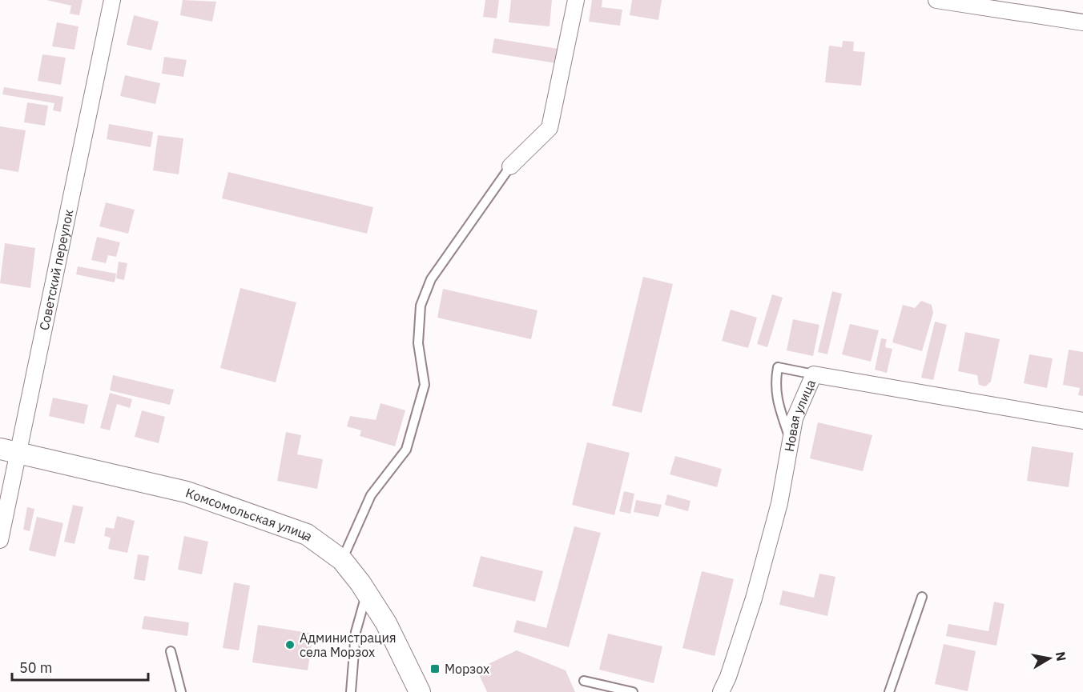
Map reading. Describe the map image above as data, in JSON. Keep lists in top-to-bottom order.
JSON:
{
  "streets": {
    "street": ["Советский переулок", "Новая улица", "Комсомольская улица"]
  },
  "crossings": [
    ["Советский переулок", "Комсомольская улица"]
  ],
  "places": {
    "other": ["Администрация села Морзох"],
    "transit": ["Морзох"]
  },
  "scale_bar": "50 m",
  "north": "right"
}
